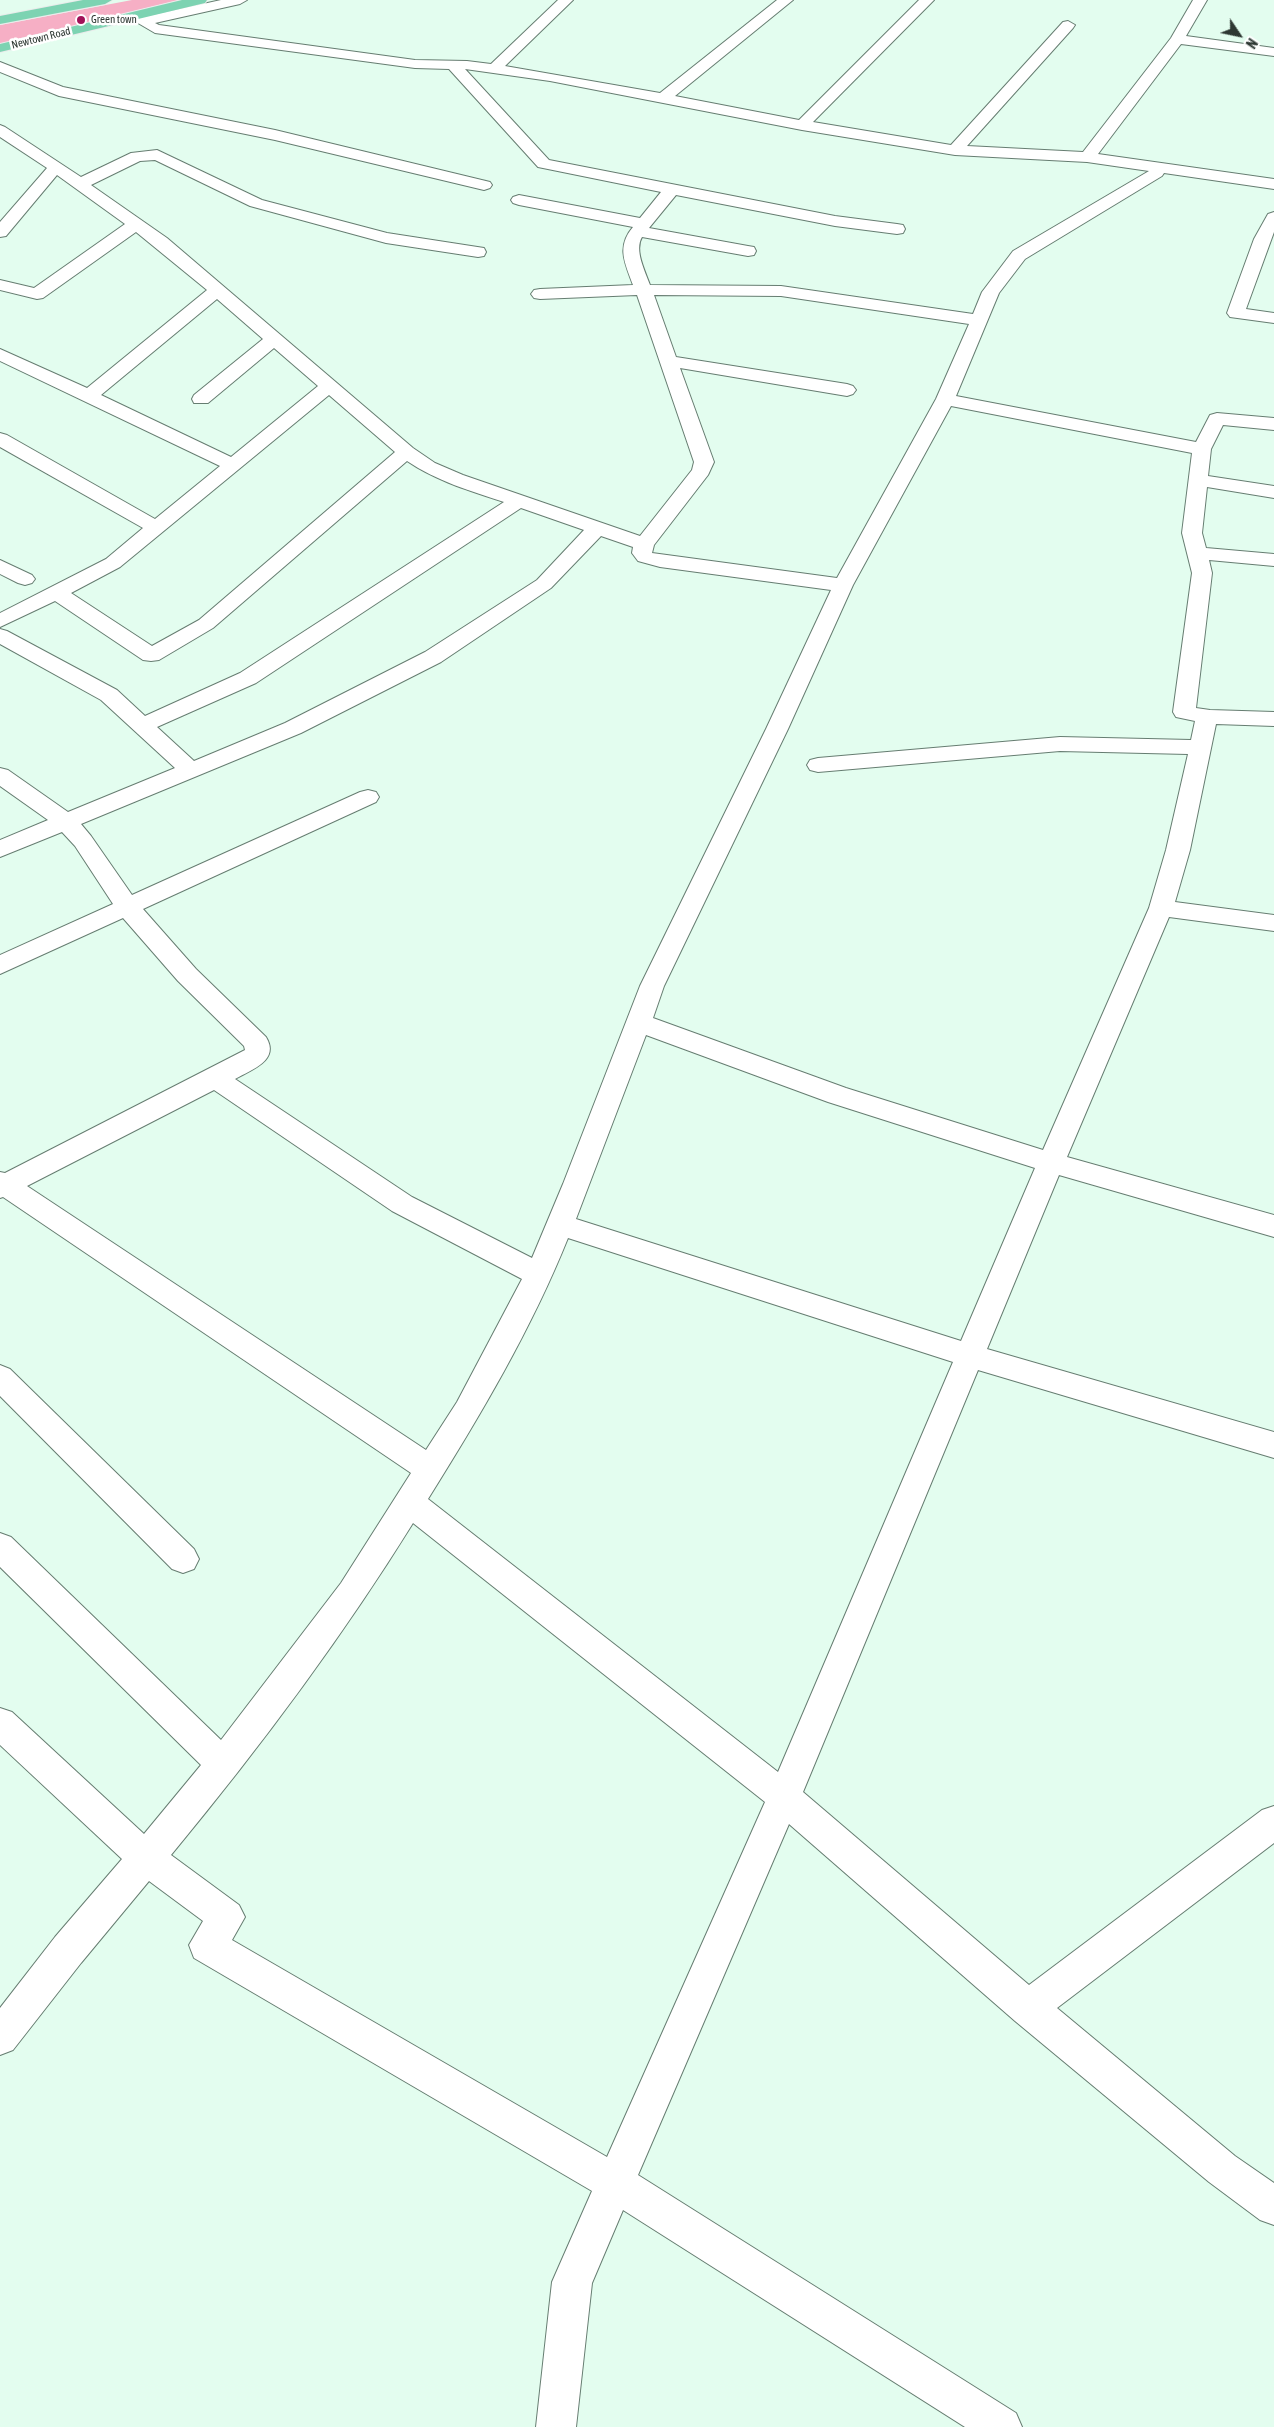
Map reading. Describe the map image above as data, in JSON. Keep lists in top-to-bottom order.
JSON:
{
  "streets": {
    "main road": ["Newtown Road"]
  },
  "places": ["Green town"],
  "north": "bottom right"
}
